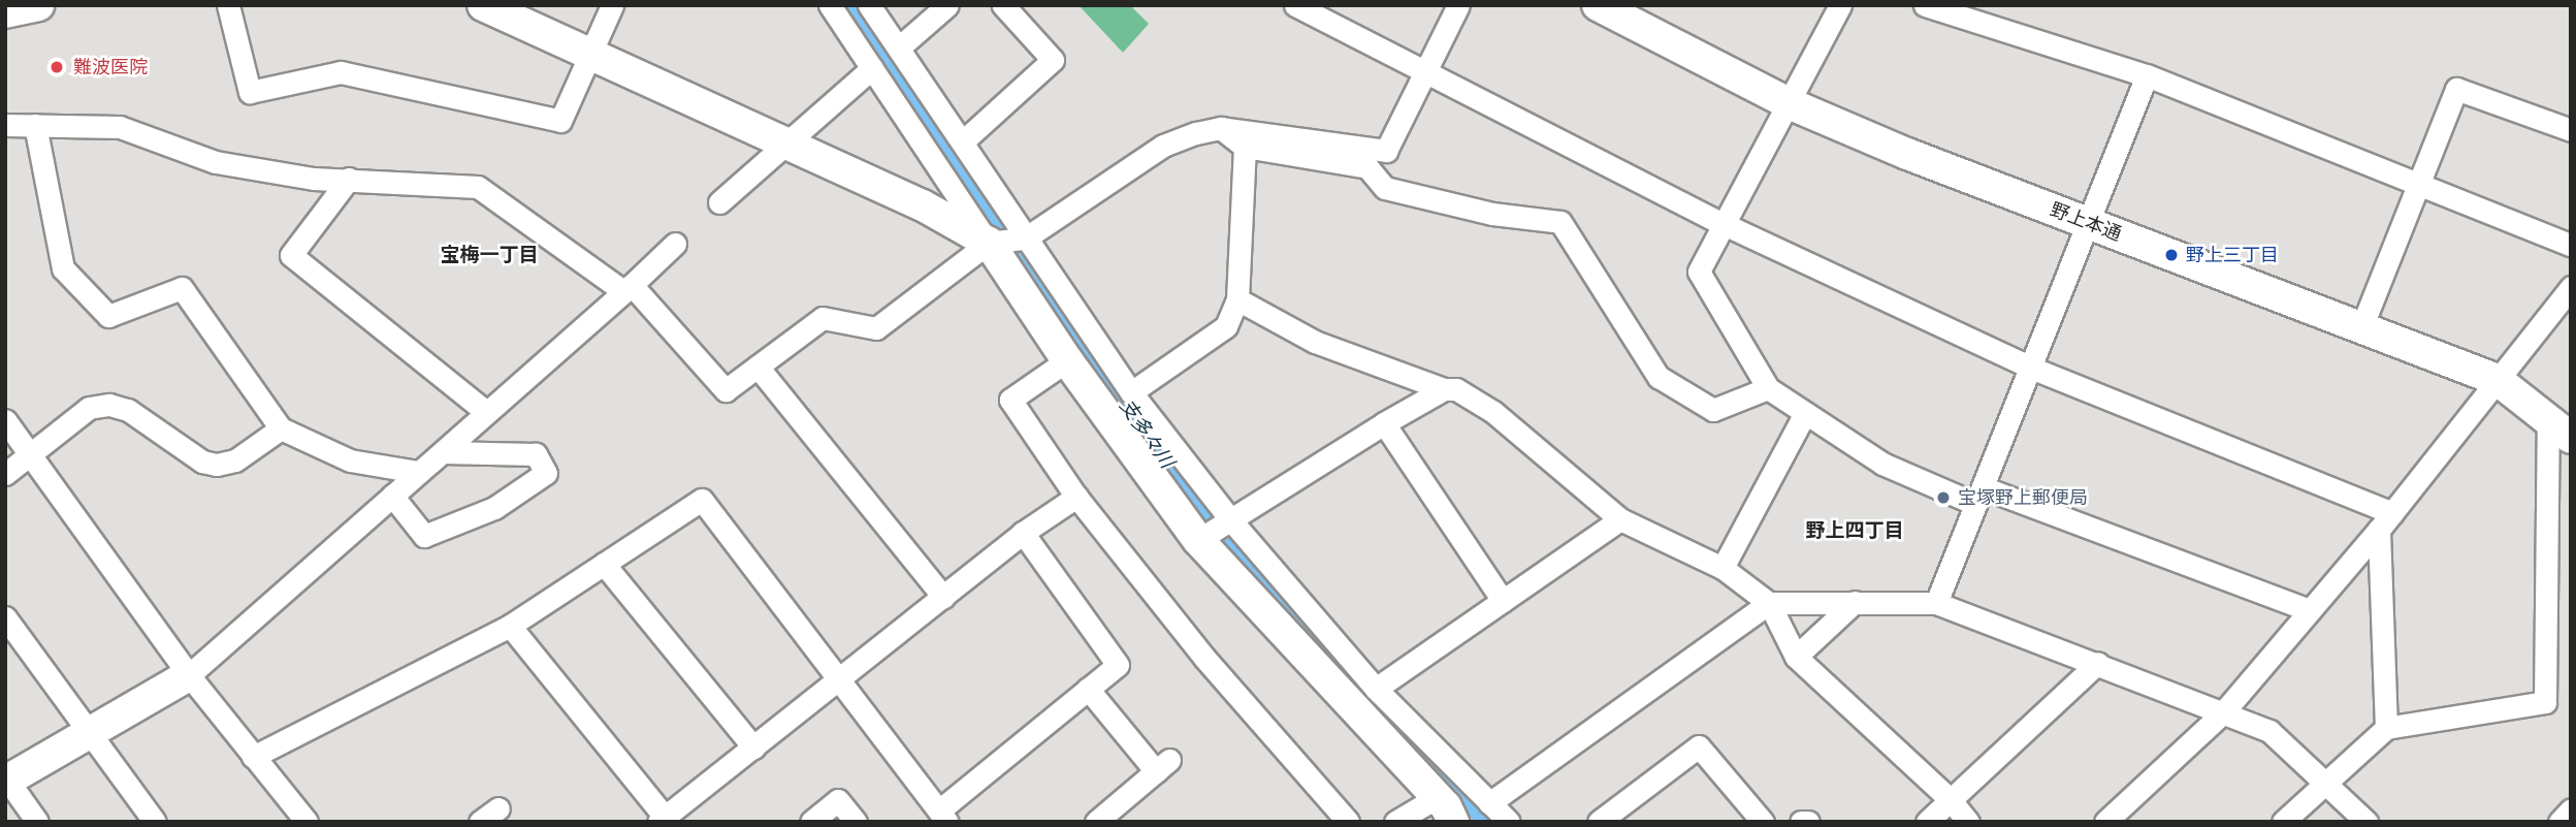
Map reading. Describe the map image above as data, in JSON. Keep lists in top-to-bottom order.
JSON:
{
  "streets": {
    "street": ["野上本通"]
  },
  "districts": ["宝梅一丁目", "野上四丁目"],
  "water": ["支多々川"],
  "places": ["難波医院", "野上三丁目", "宝塚野上郵便局"]
}
